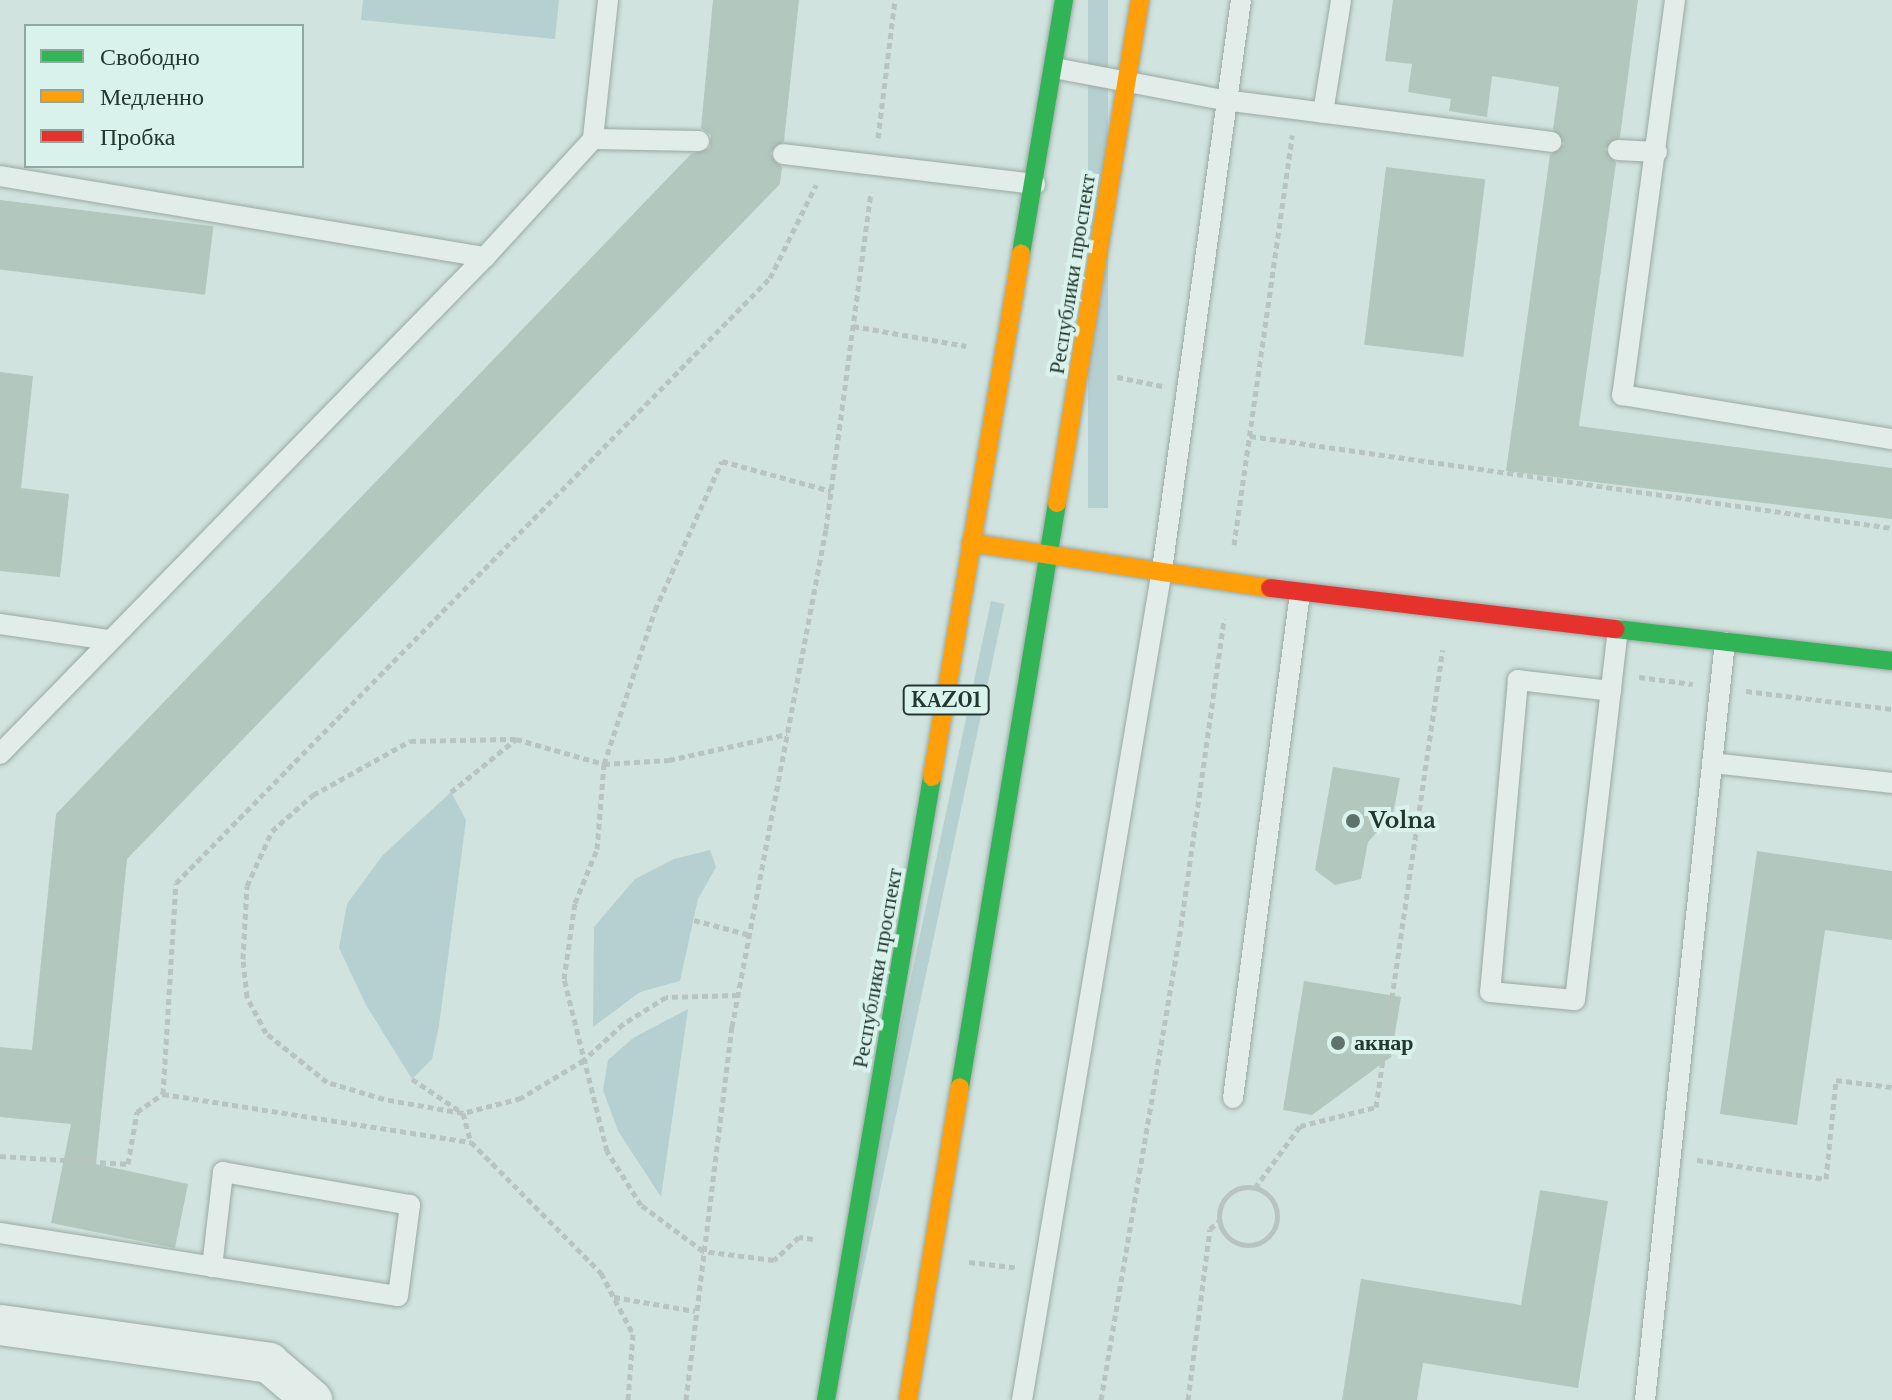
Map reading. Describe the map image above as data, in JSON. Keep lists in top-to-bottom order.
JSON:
{
  "streets": {
    "main road": ["Республики проспект", "KАZ01"]
  },
  "places": ["Volna", "акнар"],
  "legend": ["Свободно", "Медленно", "Пробка"]
}
